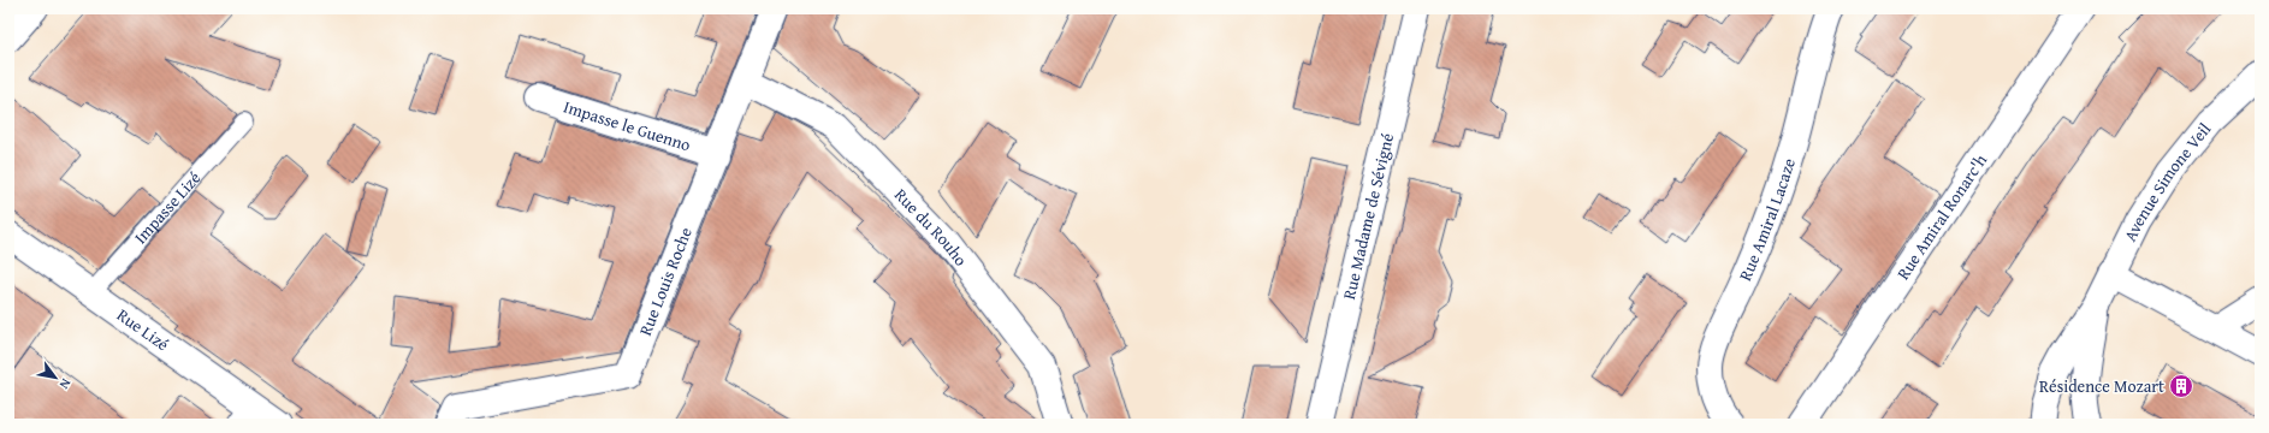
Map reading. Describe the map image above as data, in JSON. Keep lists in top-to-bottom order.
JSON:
{
  "streets": {
    "street": [
      "Impasse le Guenno",
      "Avenue Simone Veil",
      "Rue Madame de Sévigné",
      "Rue Amiral Ronarc'h",
      "Rue Amiral Lacaze",
      "Rue du Rouho",
      "Rue Louis Roche",
      "Rue Lizé"
    ],
    "lane": ["Impasse Lizé"]
  },
  "crossings": [
    ["Impasse le Guenno", "Rue Louis Roche"],
    ["Impasse Lizé", "Rue Lizé"],
    ["Rue du Rouho", "Rue Louis Roche"]
  ],
  "places": {
    "building": ["Résidence Mozart"]
  },
  "north": "bottom right"
}
